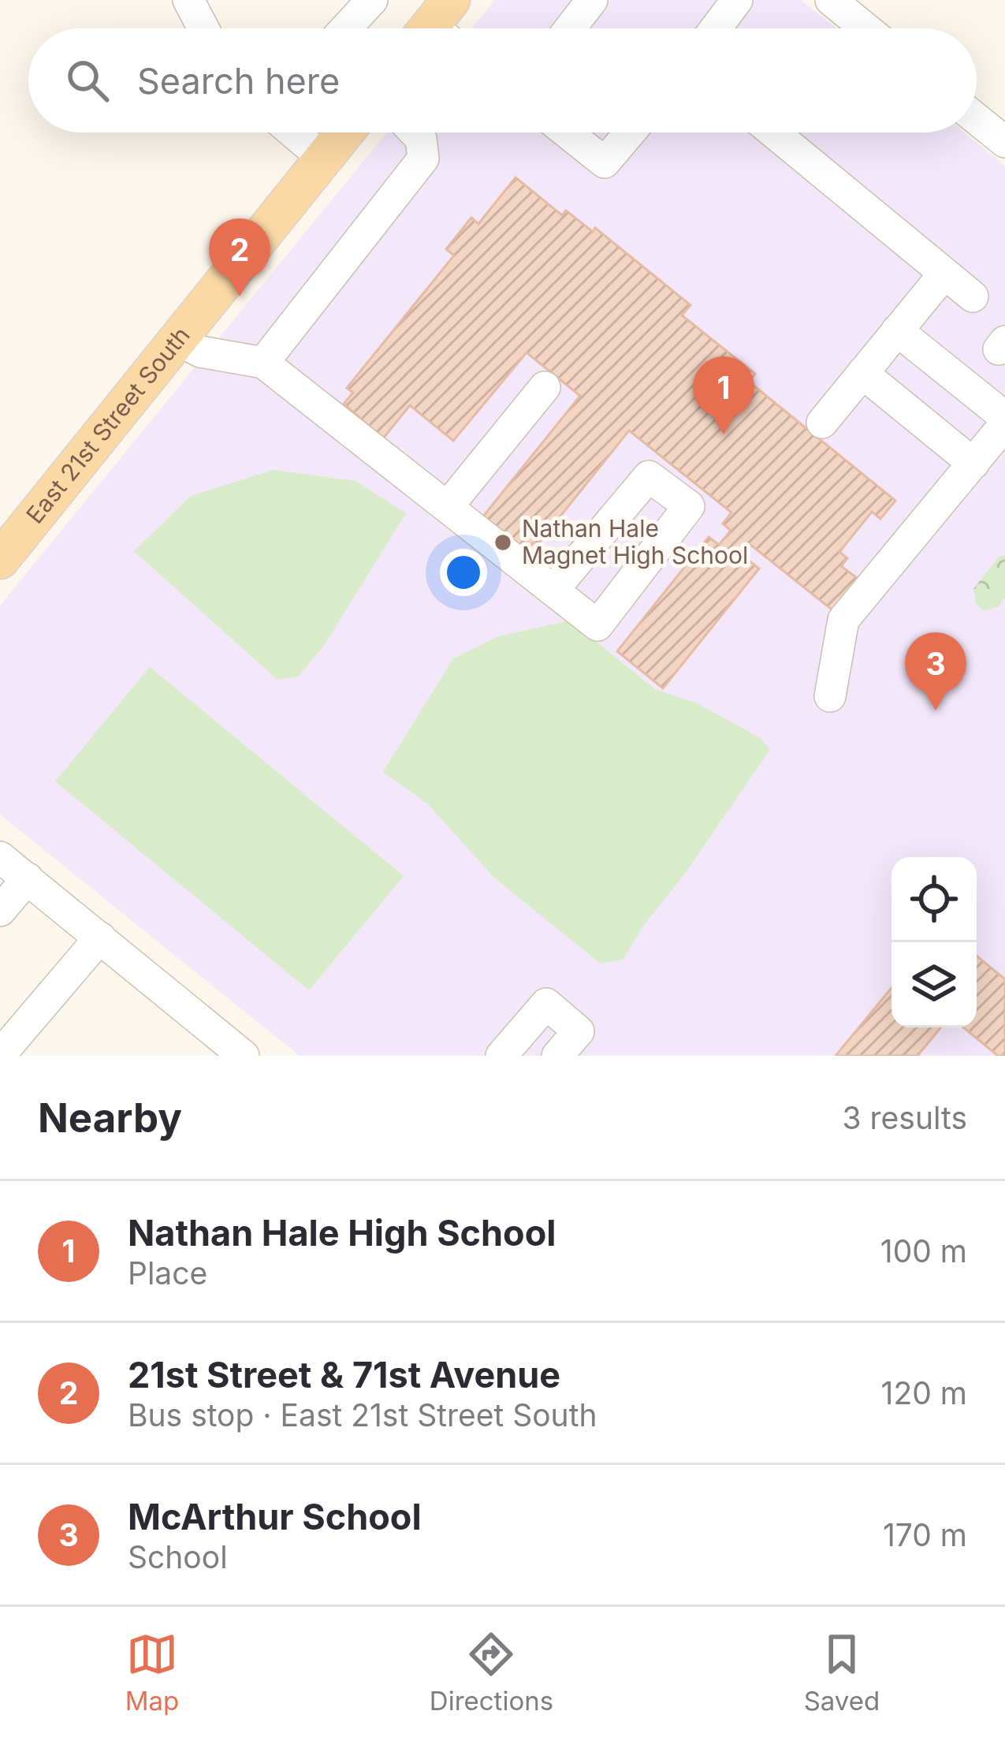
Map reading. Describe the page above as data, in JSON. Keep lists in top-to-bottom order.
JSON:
{
  "streets": {
    "main road": ["East 21st Street South"]
  },
  "places": ["Nathan Hale Magnet High School"],
  "page": {
    "search": "Search here",
    "pins": ["2", "1", "3"],
    "heading": ["Nearby", "3 results"],
    "list": [
      {
        "mark": "1",
        "name": "Nathan Hale High School",
        "note": "Place",
        "value": "100 m"
      },
      {
        "mark": "2",
        "name": "21st Street & 71st Avenue",
        "note": "Bus stop · East 21st Street South",
        "value": "120 m"
      },
      {
        "mark": "3",
        "name": "McArthur School",
        "note": "School",
        "value": "170 m"
      }
    ],
    "nav": ["Map", "Directions", "Saved"]
  }
}
